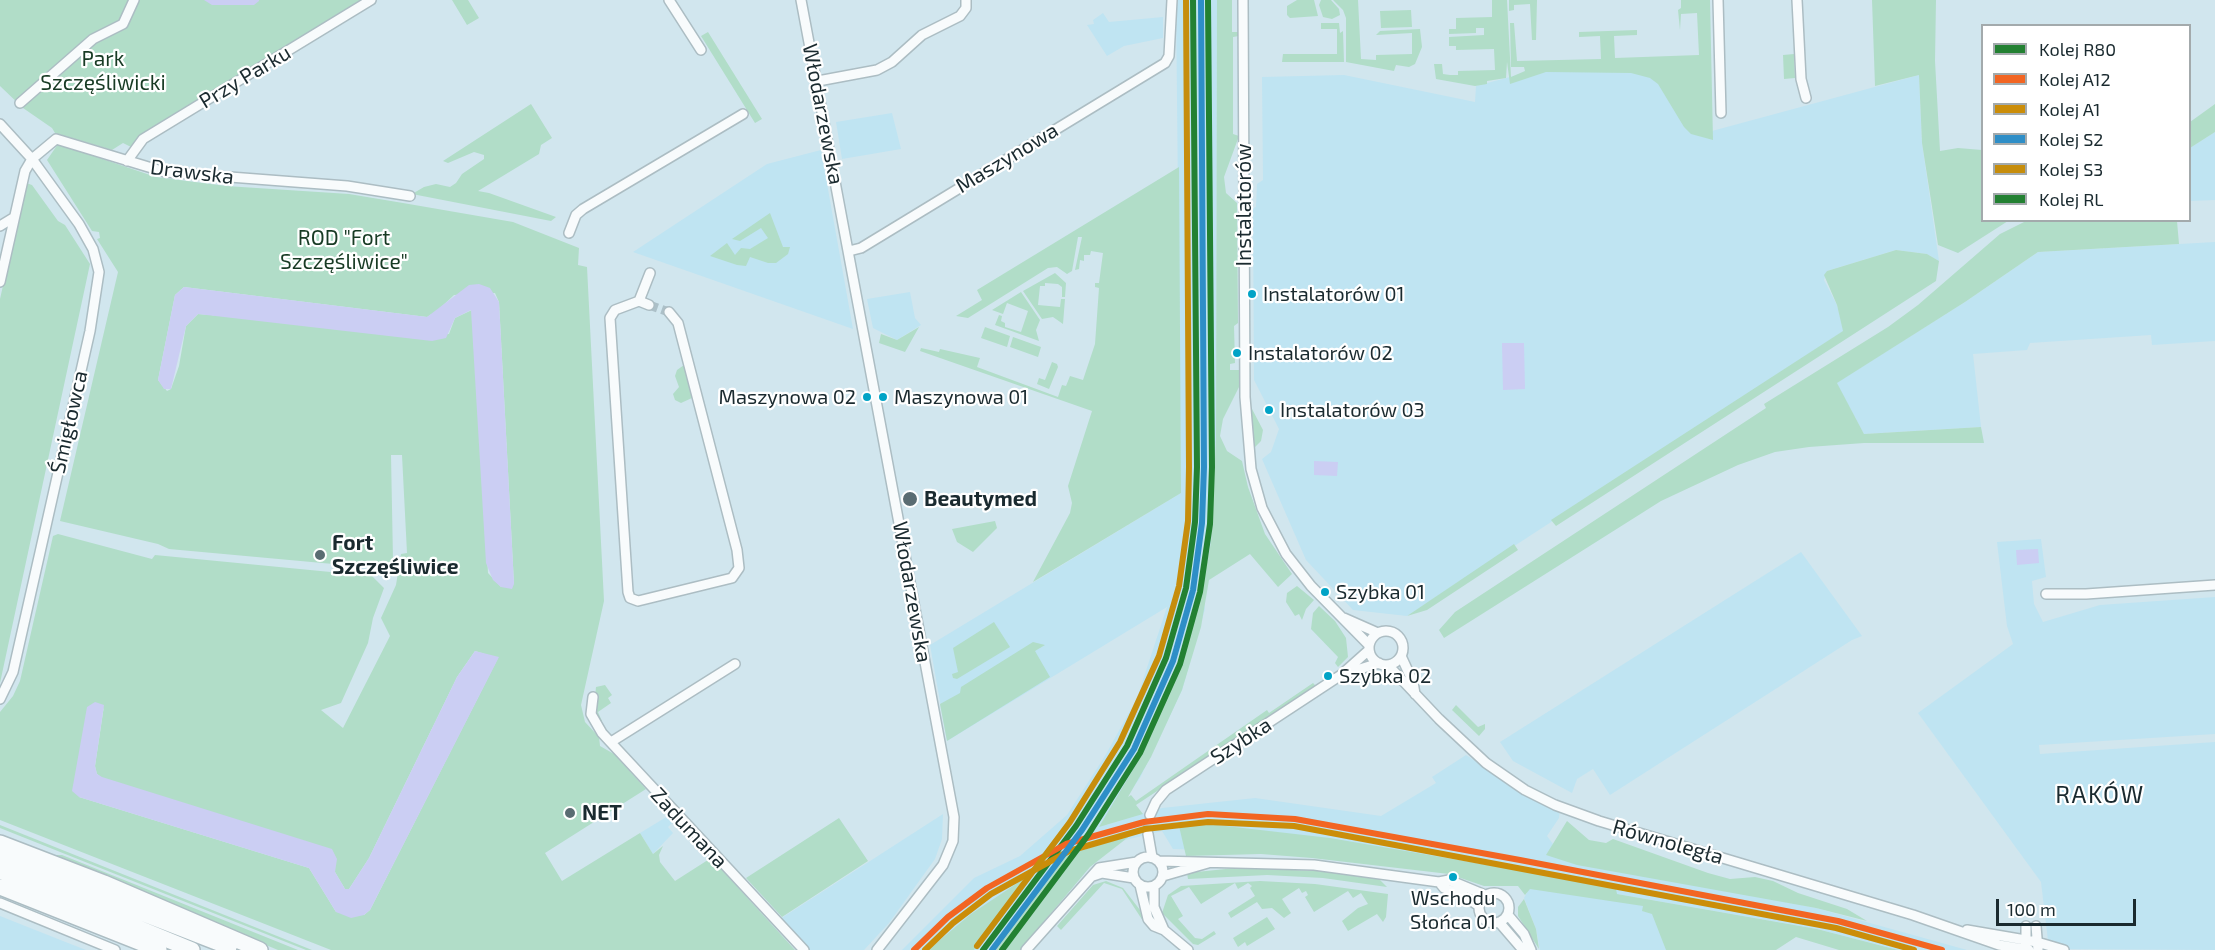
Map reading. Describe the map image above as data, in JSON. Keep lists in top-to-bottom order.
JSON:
{
  "streets": {
    "street": [
      "Przy Parku",
      "Włodarzewska",
      "Maszynowa",
      "Drawska",
      "Instalatorów",
      "Śmigłowca",
      "Szybka",
      "Zadumana",
      "Równoległa"
    ]
  },
  "crossings": [
    ["Przy Parku", "Drawska"],
    ["Włodarzewska", "Maszynowa"],
    ["Drawska", "Śmigłowca"],
    ["Szybka", "Równoległa"]
  ],
  "districts": ["RAKÓW"],
  "parks": ["Park Szczęśliwicki", "ROD \"Fort Szczęśliwice\""],
  "places": [
    "Instalatorów 01",
    "Instalatorów 02",
    "Maszynowa 02",
    "Maszynowa 01",
    "Instalatorów 03",
    "Beautymed",
    "Fort Szczęśliwice",
    "Szybka 01",
    "Szybka 02",
    "NET",
    "Wschodu Słońca 01"
  ],
  "lines": [
    "rail line R80",
    "rail line S2",
    "rail line S3",
    "rail line RL",
    "rail line A12",
    "rail line A1"
  ],
  "legend": [
    "Kolej R80",
    "Kolej A12",
    "Kolej A1",
    "Kolej S2",
    "Kolej S3",
    "Kolej RL"
  ],
  "scale_bar": "100 m"
}
